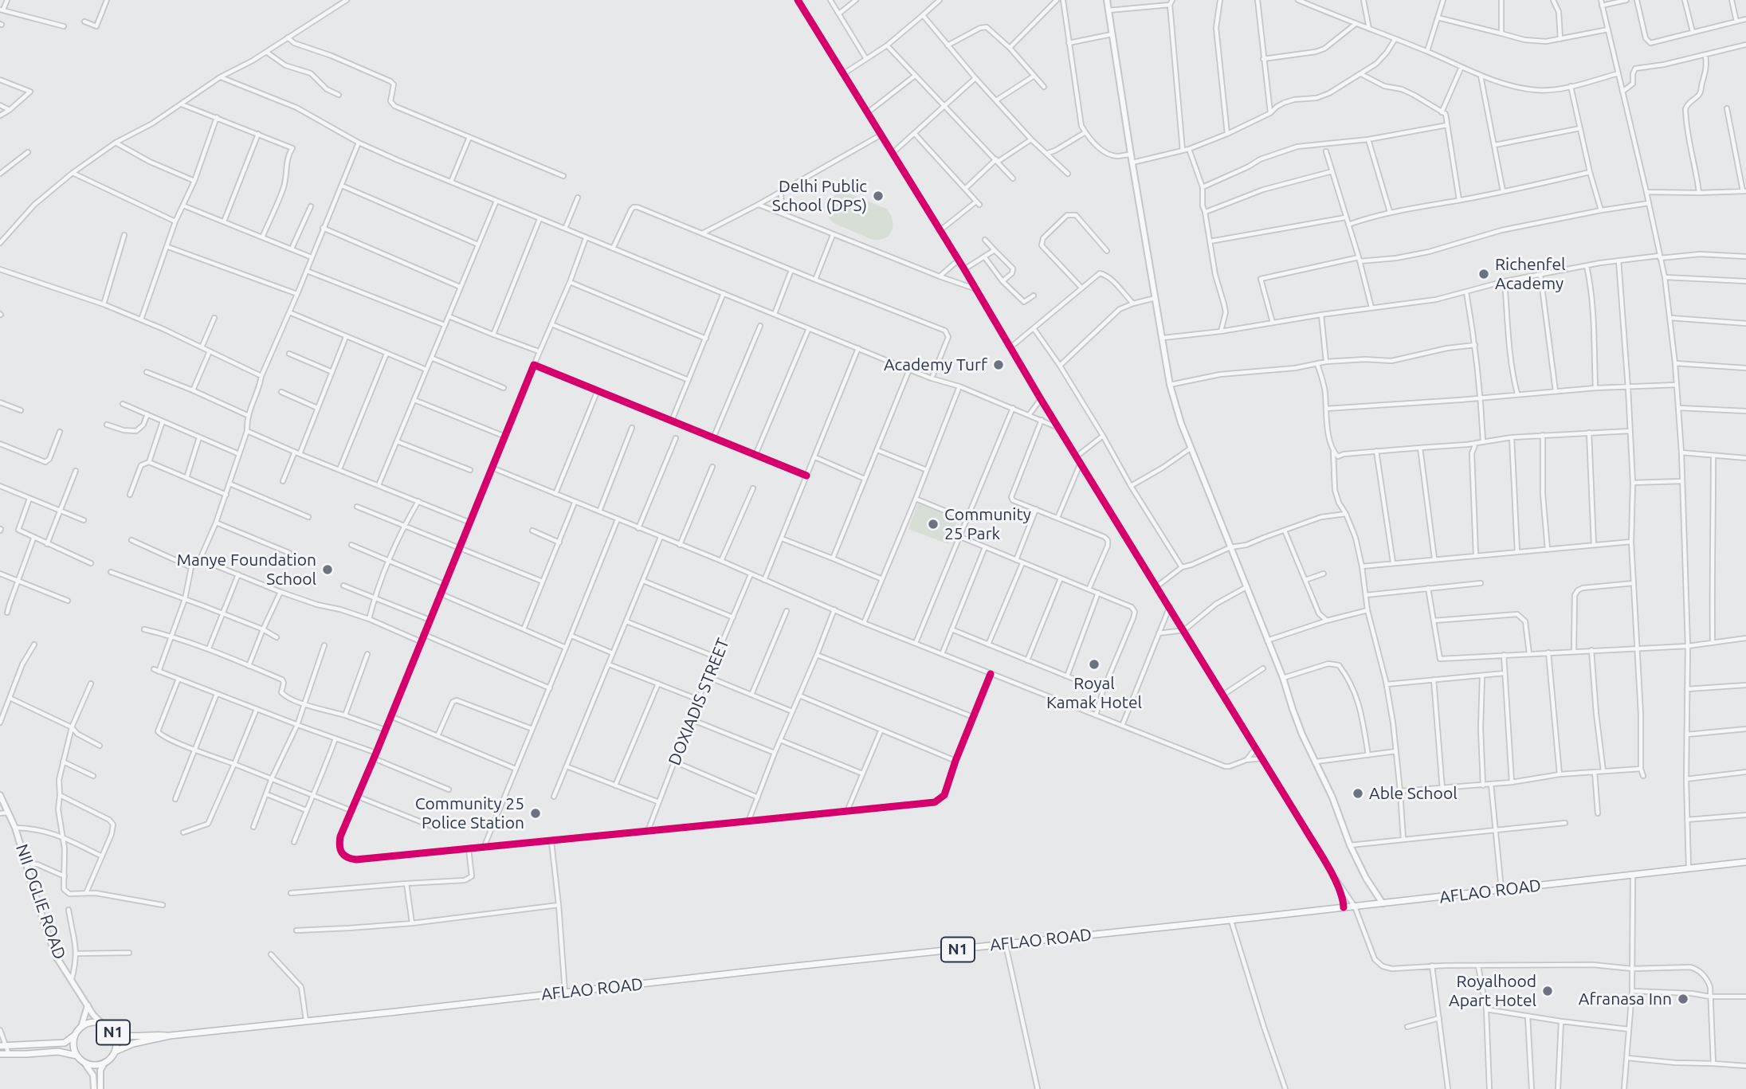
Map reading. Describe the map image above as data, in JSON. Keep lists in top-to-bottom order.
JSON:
{
  "streets": {
    "highway": ["AFLAO ROAD", "N1"],
    "street": ["DOXIADIS STREET", "NII OGLIE ROAD"]
  },
  "crossings": [
    ["AFLAO ROAD", "NII OGLIE ROAD"],
    ["AFLAO ROAD", "N1"],
    ["NII OGLIE ROAD", "N1"]
  ],
  "places": [
    "Delhi Public School (DPS)",
    "Richenfel Academy",
    "Academy Turf",
    "Community 25 Park",
    "Manye Foundation School",
    "Royal Kamak Hotel",
    "Able School",
    "Community 25 Police Station",
    "Royalhood Apart Hotel",
    "Afranasa Inn"
  ]
}
